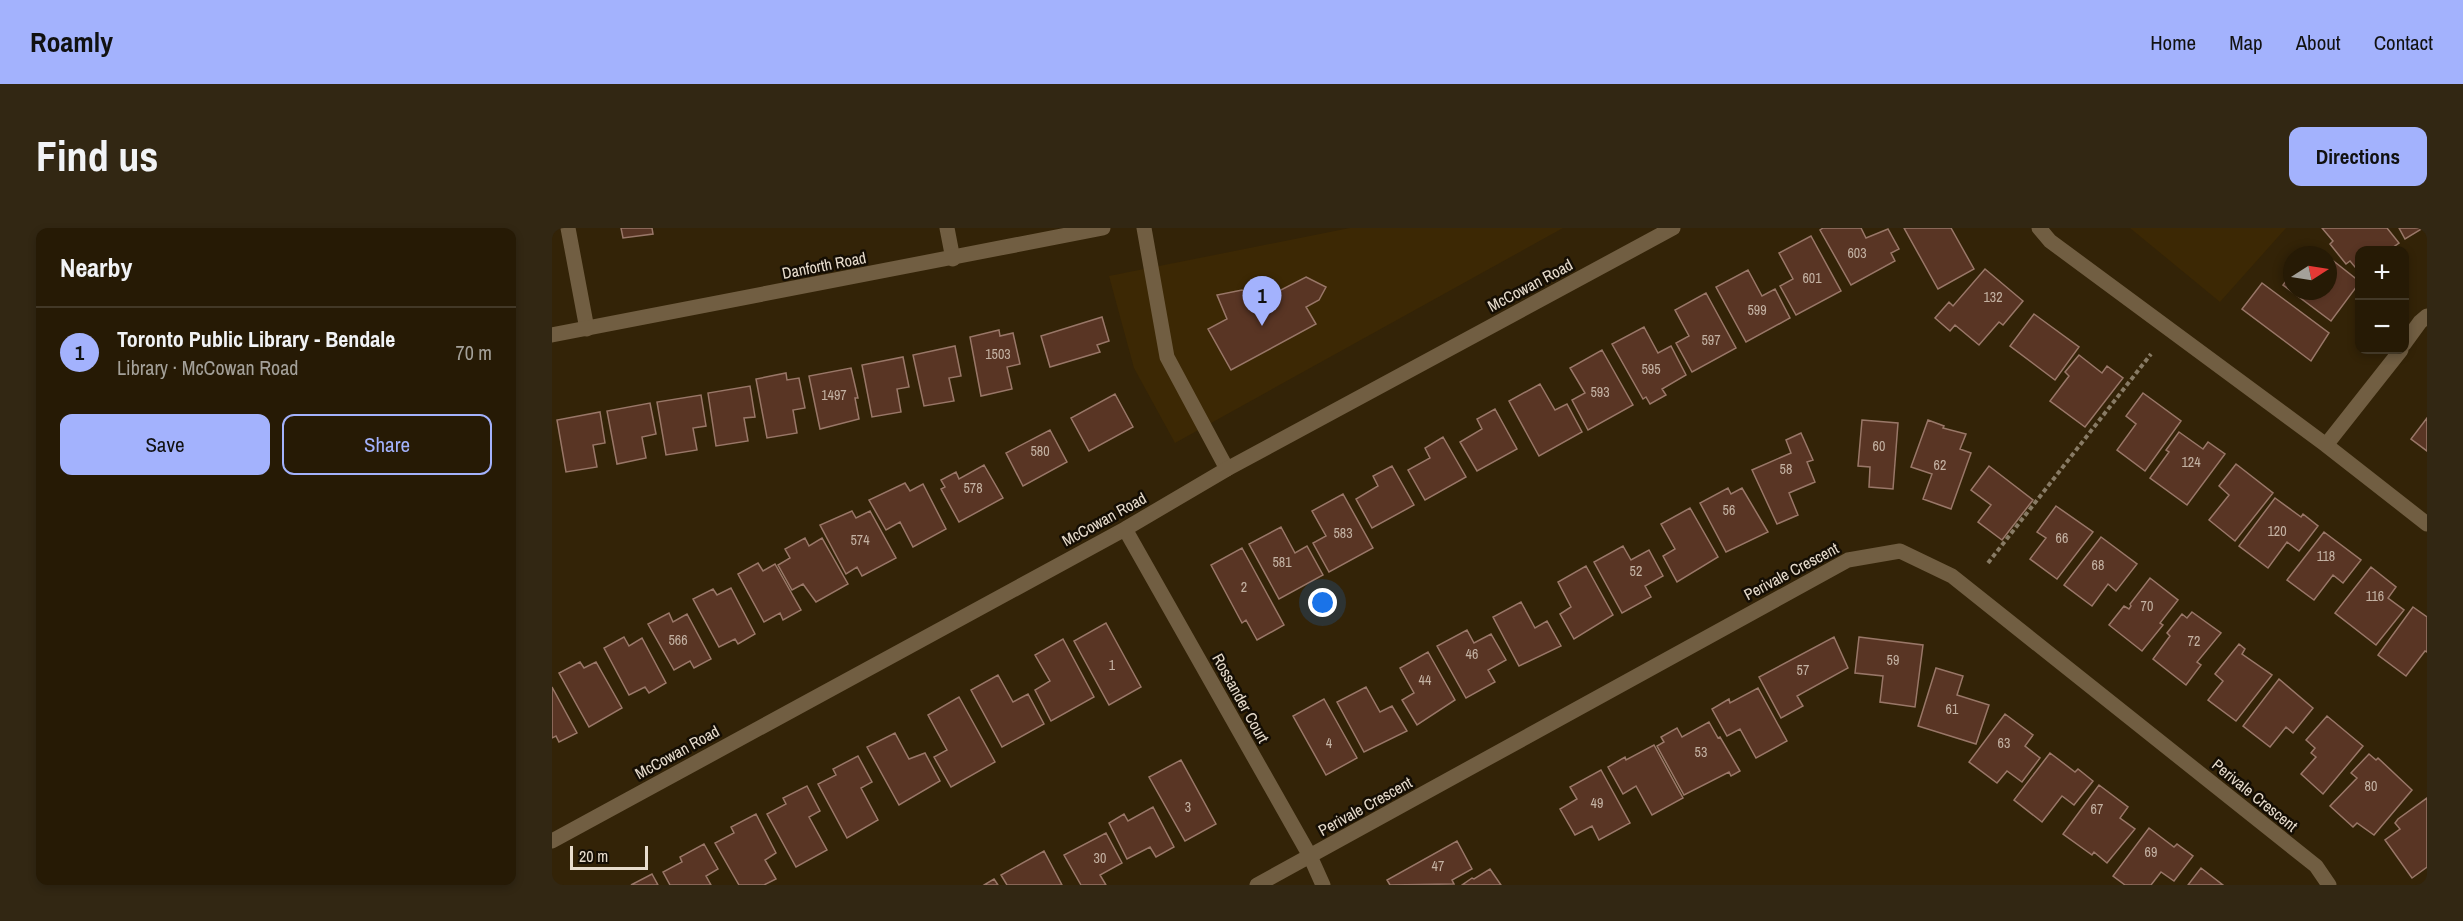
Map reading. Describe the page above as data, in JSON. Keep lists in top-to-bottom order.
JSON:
{
  "streets": {
    "street": [
      "Danforth Road",
      "McCowan Road",
      "Perivale Crescent",
      "Rossander Court"
    ]
  },
  "crossings": [
    ["McCowan Road", "Rossander Court"],
    ["Perivale Crescent", "Rossander Court"]
  ],
  "house_numbers": [
    "603",
    "601",
    "132",
    "599",
    "597",
    "1503",
    "595",
    "593",
    "1497",
    "60",
    "580",
    "124",
    "62",
    "58",
    "578",
    "56",
    "120",
    "583",
    "66",
    "574",
    "118",
    "581",
    "68",
    "52",
    "2",
    "116",
    "70",
    "566",
    "72",
    "46",
    "59",
    "1",
    "57",
    "44",
    "61",
    "4",
    "63",
    "53",
    "80",
    "49",
    "3",
    "67",
    "69",
    "30",
    "47"
  ],
  "scale_bar": "20 m",
  "north": "right",
  "page": {
    "header": "Roamly",
    "nav": [
      "Home",
      "Map",
      "About",
      "Contact"
    ],
    "buttons": [
      "Directions",
      ["Save", "Share"]
    ],
    "title": "Find us",
    "heading": "Nearby",
    "map_buttons": ["+", "−"],
    "pins": "1",
    "list": [
      {
        "mark": "1",
        "name": "Toronto Public Library - Bendale",
        "note": "Library · McCowan Road",
        "value": "70 m"
      }
    ],
    "scale": "20 m"
  }
}
